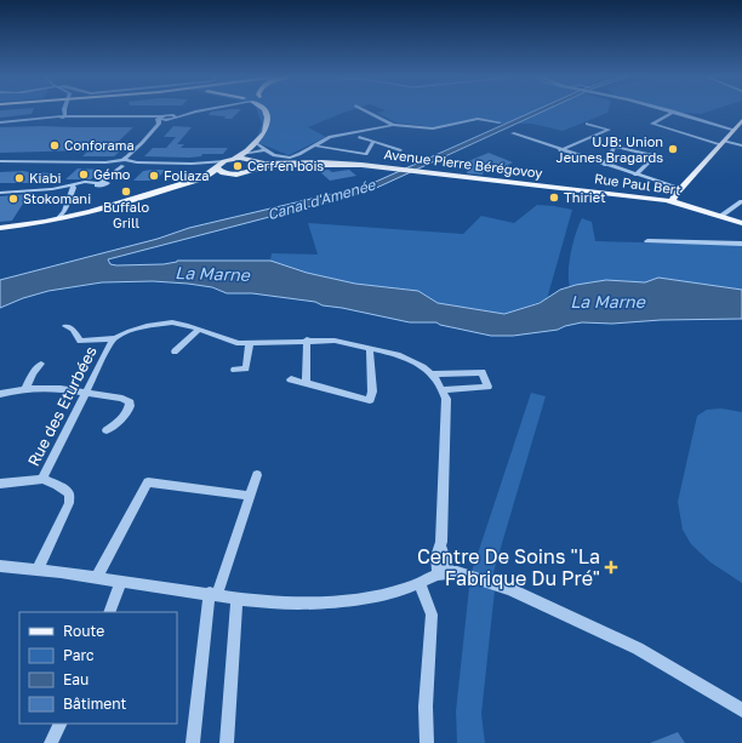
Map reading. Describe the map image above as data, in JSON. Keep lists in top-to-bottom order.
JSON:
{
  "streets": {
    "main road": ["Avenue Pierre Bérégovoy", "Rue Paul Bert"],
    "street": ["Rue des Eturbées"]
  },
  "crossings": [
    ["Avenue Pierre Bérégovoy", "Rue Paul Bert"]
  ],
  "water": ["Canal d'Amenée", "La Marne"],
  "places": {
    "other": [
      "Conforama",
      "UJB: Union Jeunes Bragards",
      "Cerf en bois",
      "Gémo",
      "Foliaza",
      "Kiabi",
      "Buffalo Grill",
      "Thiriet",
      "Stokomani"
    ],
    "health": ["Centre De Soins \"La Fabrique Du Pré\""]
  },
  "legend": [
    "Route",
    "Parc",
    "Eau",
    "Bâtiment"
  ]
}
